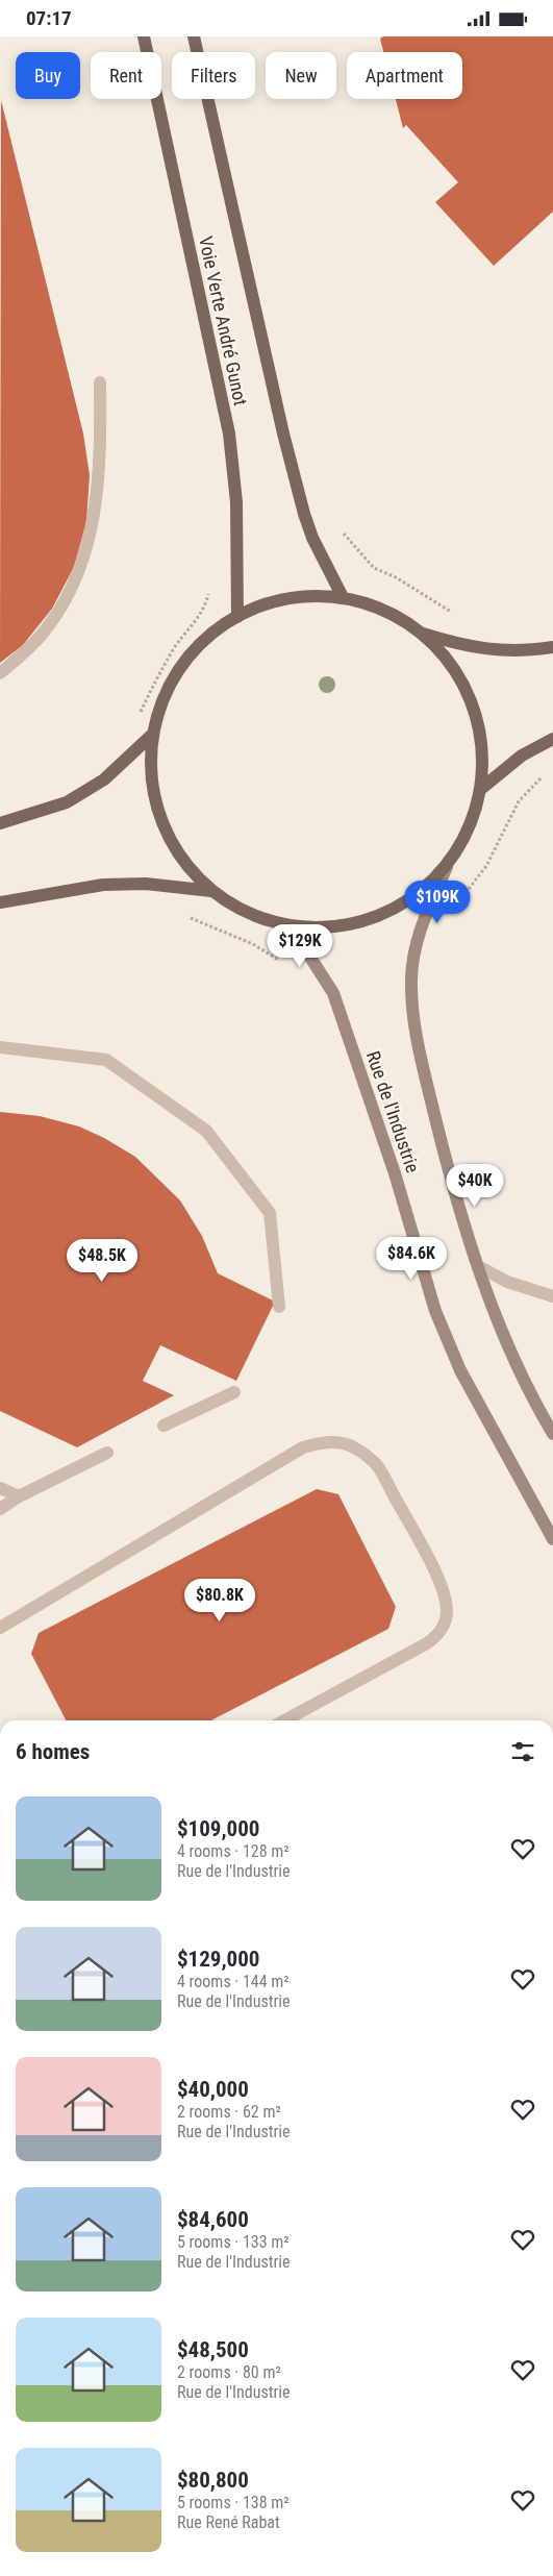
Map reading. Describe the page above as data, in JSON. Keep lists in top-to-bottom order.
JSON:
{
  "streets": {
    "main road": ["Voie Verte André Gunot", "Rue de l'Industrie"]
  },
  "page": {
    "status": "07:17",
    "chip": [
      "Buy",
      "Rent",
      "Filters",
      "New",
      "Apartment"
    ],
    "price": [
      "$109K",
      "$129K",
      "$40K",
      "$84.6K",
      "$48.5K",
      "$80.8K"
    ],
    "heading": "6 homes",
    "list": [
      {
        "name": "$109,000",
        "note": "4 rooms · 128 m² · Rue de l'Industrie"
      },
      {
        "name": "$129,000",
        "note": "4 rooms · 144 m² · Rue de l'Industrie"
      },
      {
        "name": "$40,000",
        "note": "2 rooms · 62 m² · Rue de l'Industrie"
      },
      {
        "name": "$84,600",
        "note": "5 rooms · 133 m² · Rue de l'Industrie"
      },
      {
        "name": "$48,500",
        "note": "2 rooms · 80 m² · Rue de l'Industrie"
      },
      {
        "name": "$80,800",
        "note": "5 rooms · 138 m² · Rue René Rabat"
      }
    ]
  }
}
